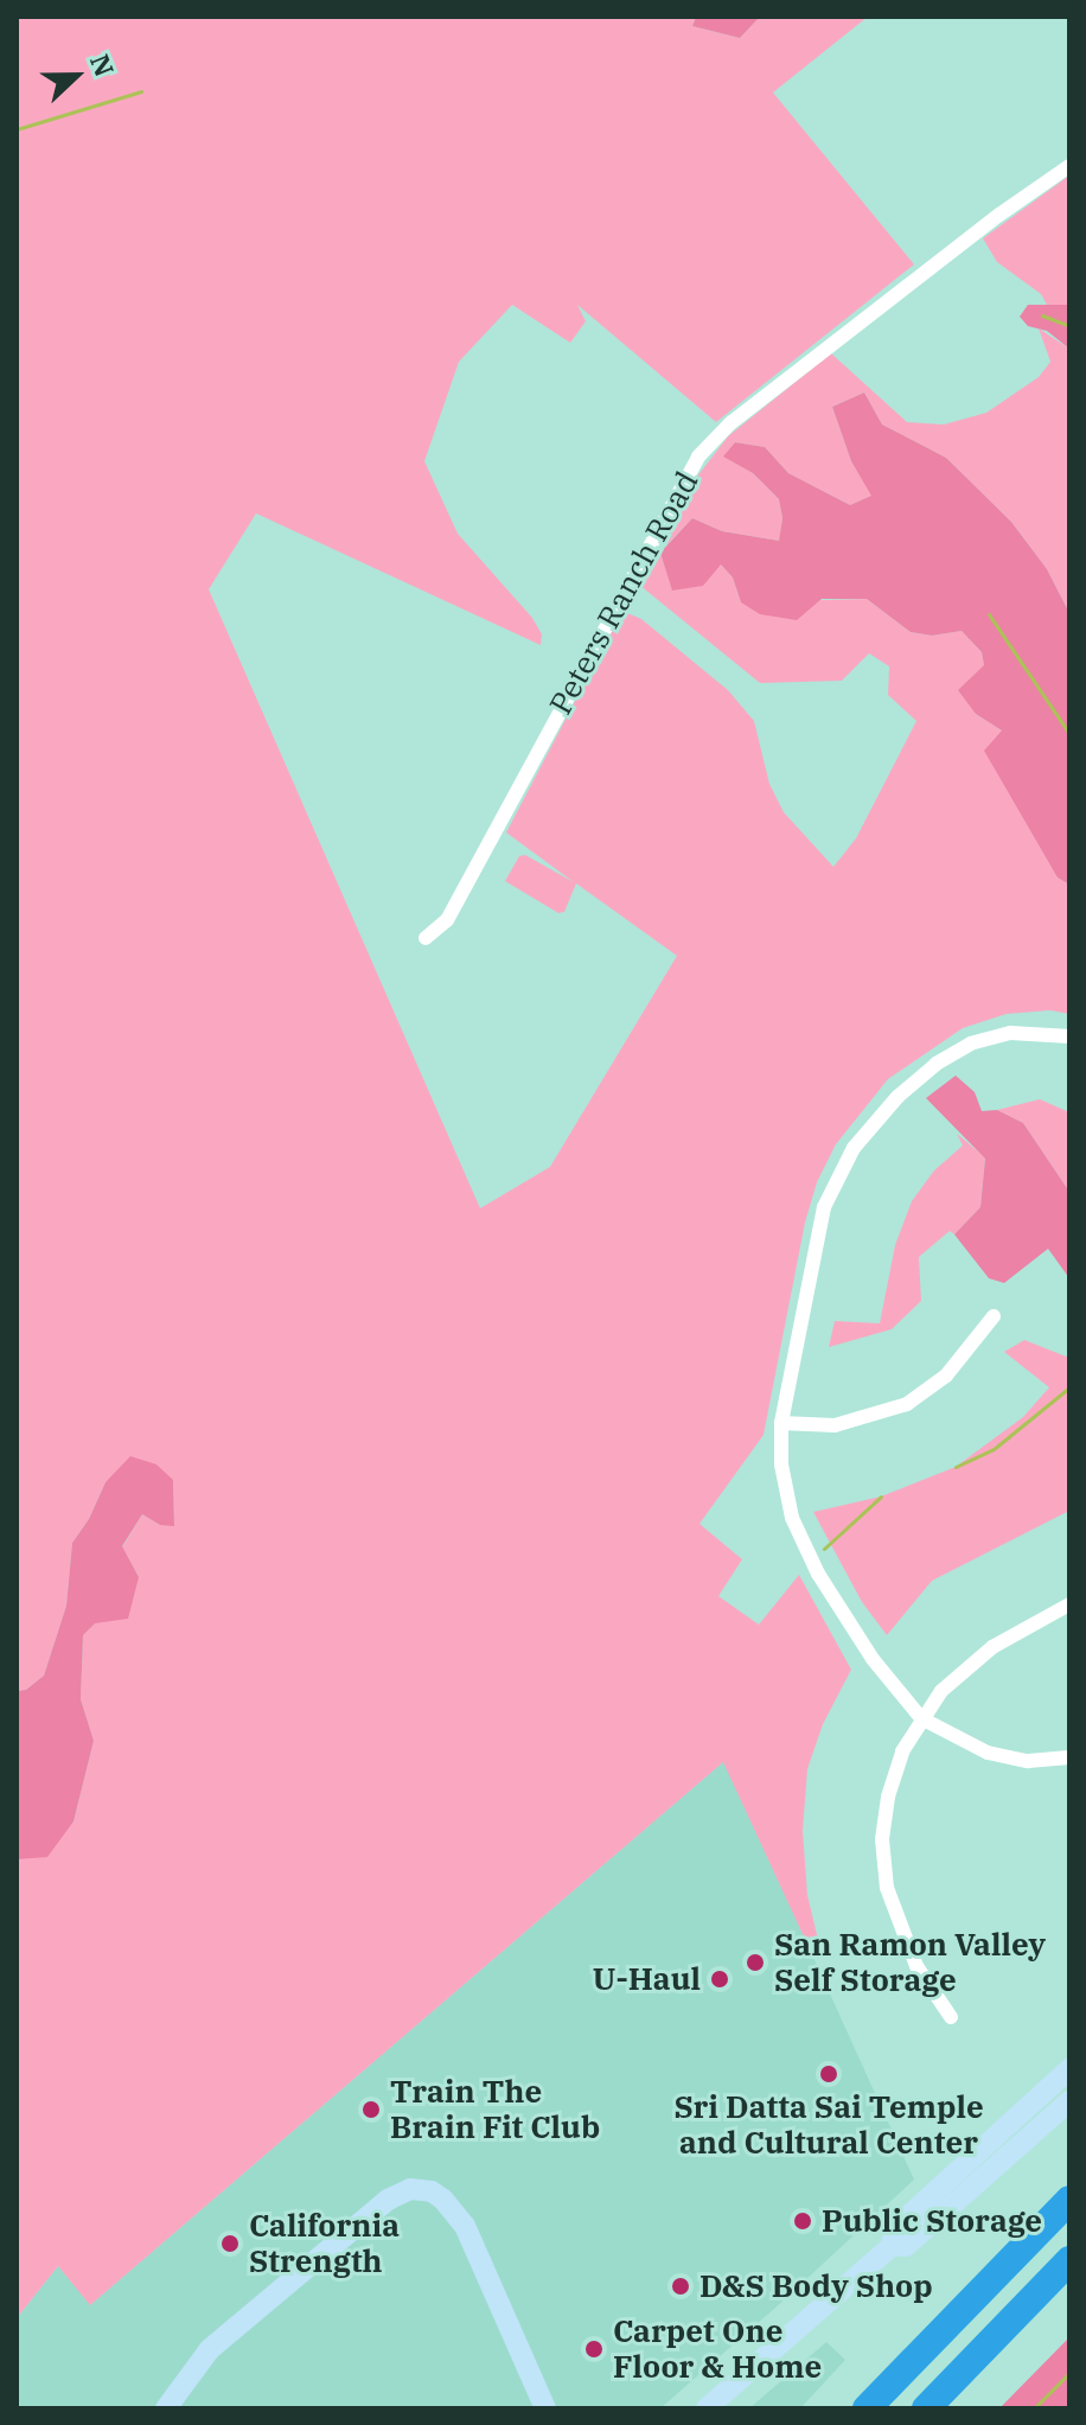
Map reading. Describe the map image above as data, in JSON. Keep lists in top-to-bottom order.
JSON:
{
  "streets": {
    "street": ["Peters Ranch Road"]
  },
  "places": [
    "San Ramon Valley Self Storage",
    "U-Haul",
    "Sri Datta Sai Temple and Cultural Center",
    "Train The Brain Fit Club",
    "Public Storage",
    "California Strength",
    "D&S Body Shop",
    "Carpet One Floor & Home"
  ],
  "north": "right"
}
